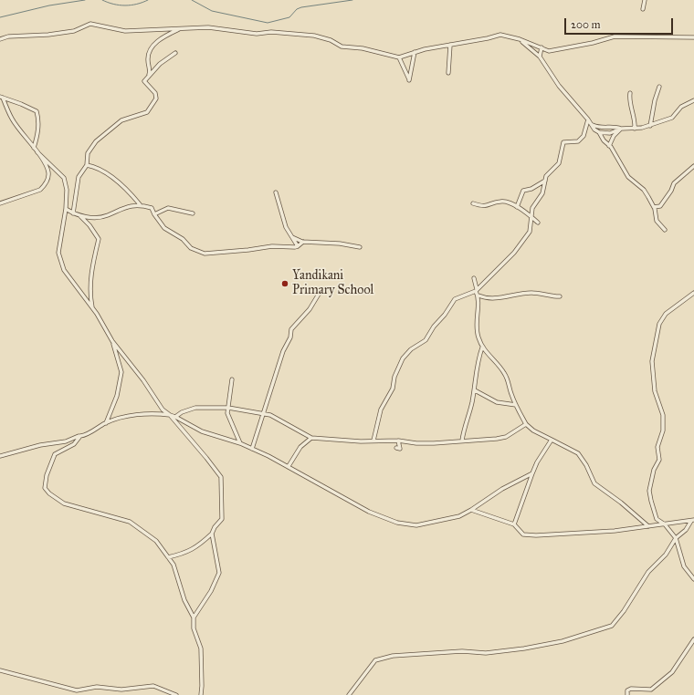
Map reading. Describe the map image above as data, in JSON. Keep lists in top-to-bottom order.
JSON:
{
  "places": ["Yandikani Primary School"],
  "scale_bar": "200 m"
}
